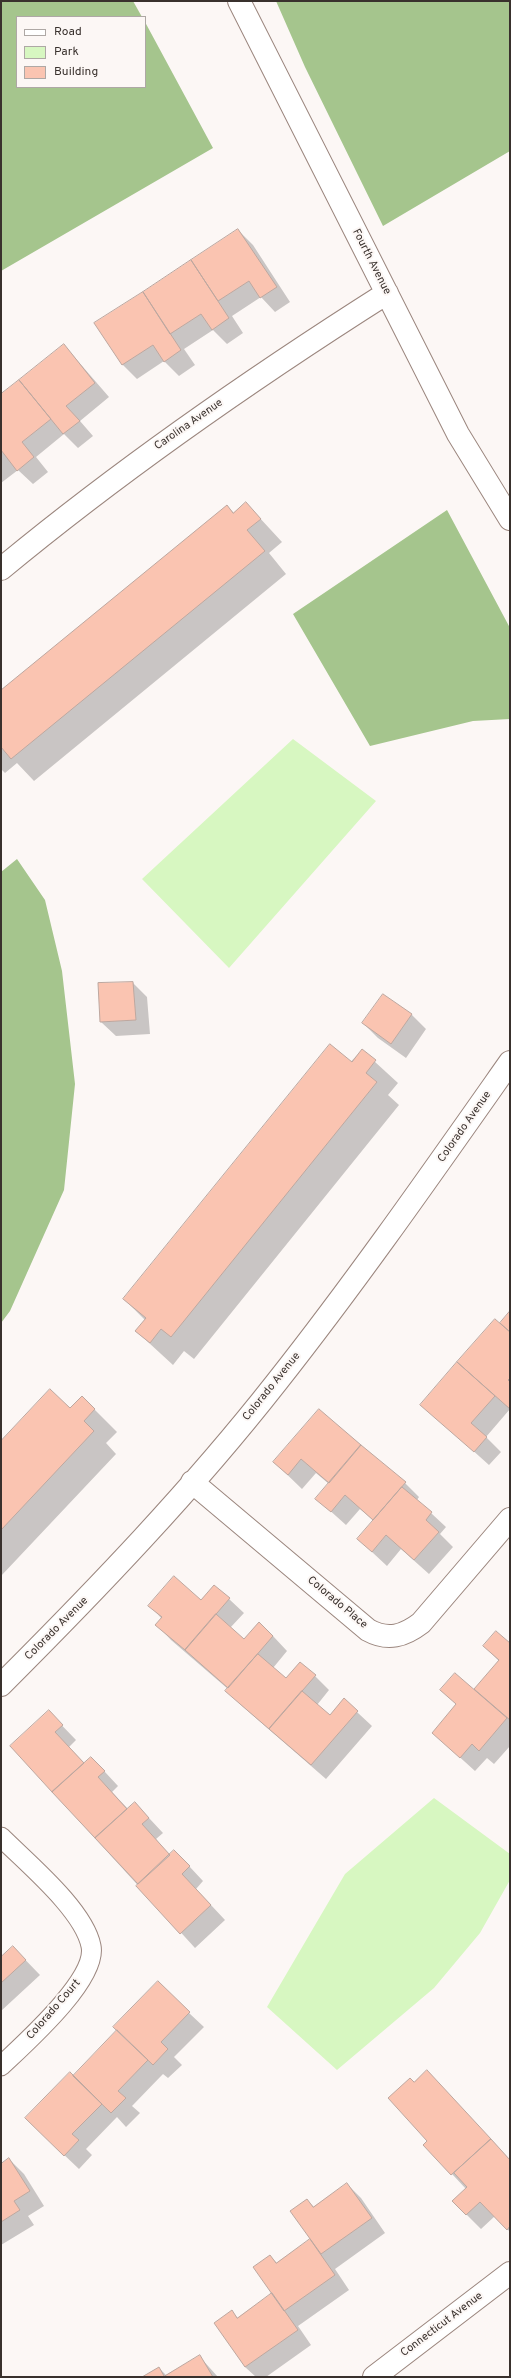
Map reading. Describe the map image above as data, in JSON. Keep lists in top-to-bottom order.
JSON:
{
  "streets": {
    "street": [
      "Fourth Avenue",
      "Carolina Avenue",
      "Colorado Avenue",
      "Colorado Place",
      "Connecticut Avenue"
    ],
    "lane": ["Colorado Court"]
  },
  "crossings": [
    ["Fourth Avenue", "Carolina Avenue"],
    ["Colorado Avenue", "Colorado Place"]
  ],
  "legend": ["Road", "Park", "Building"]
}
